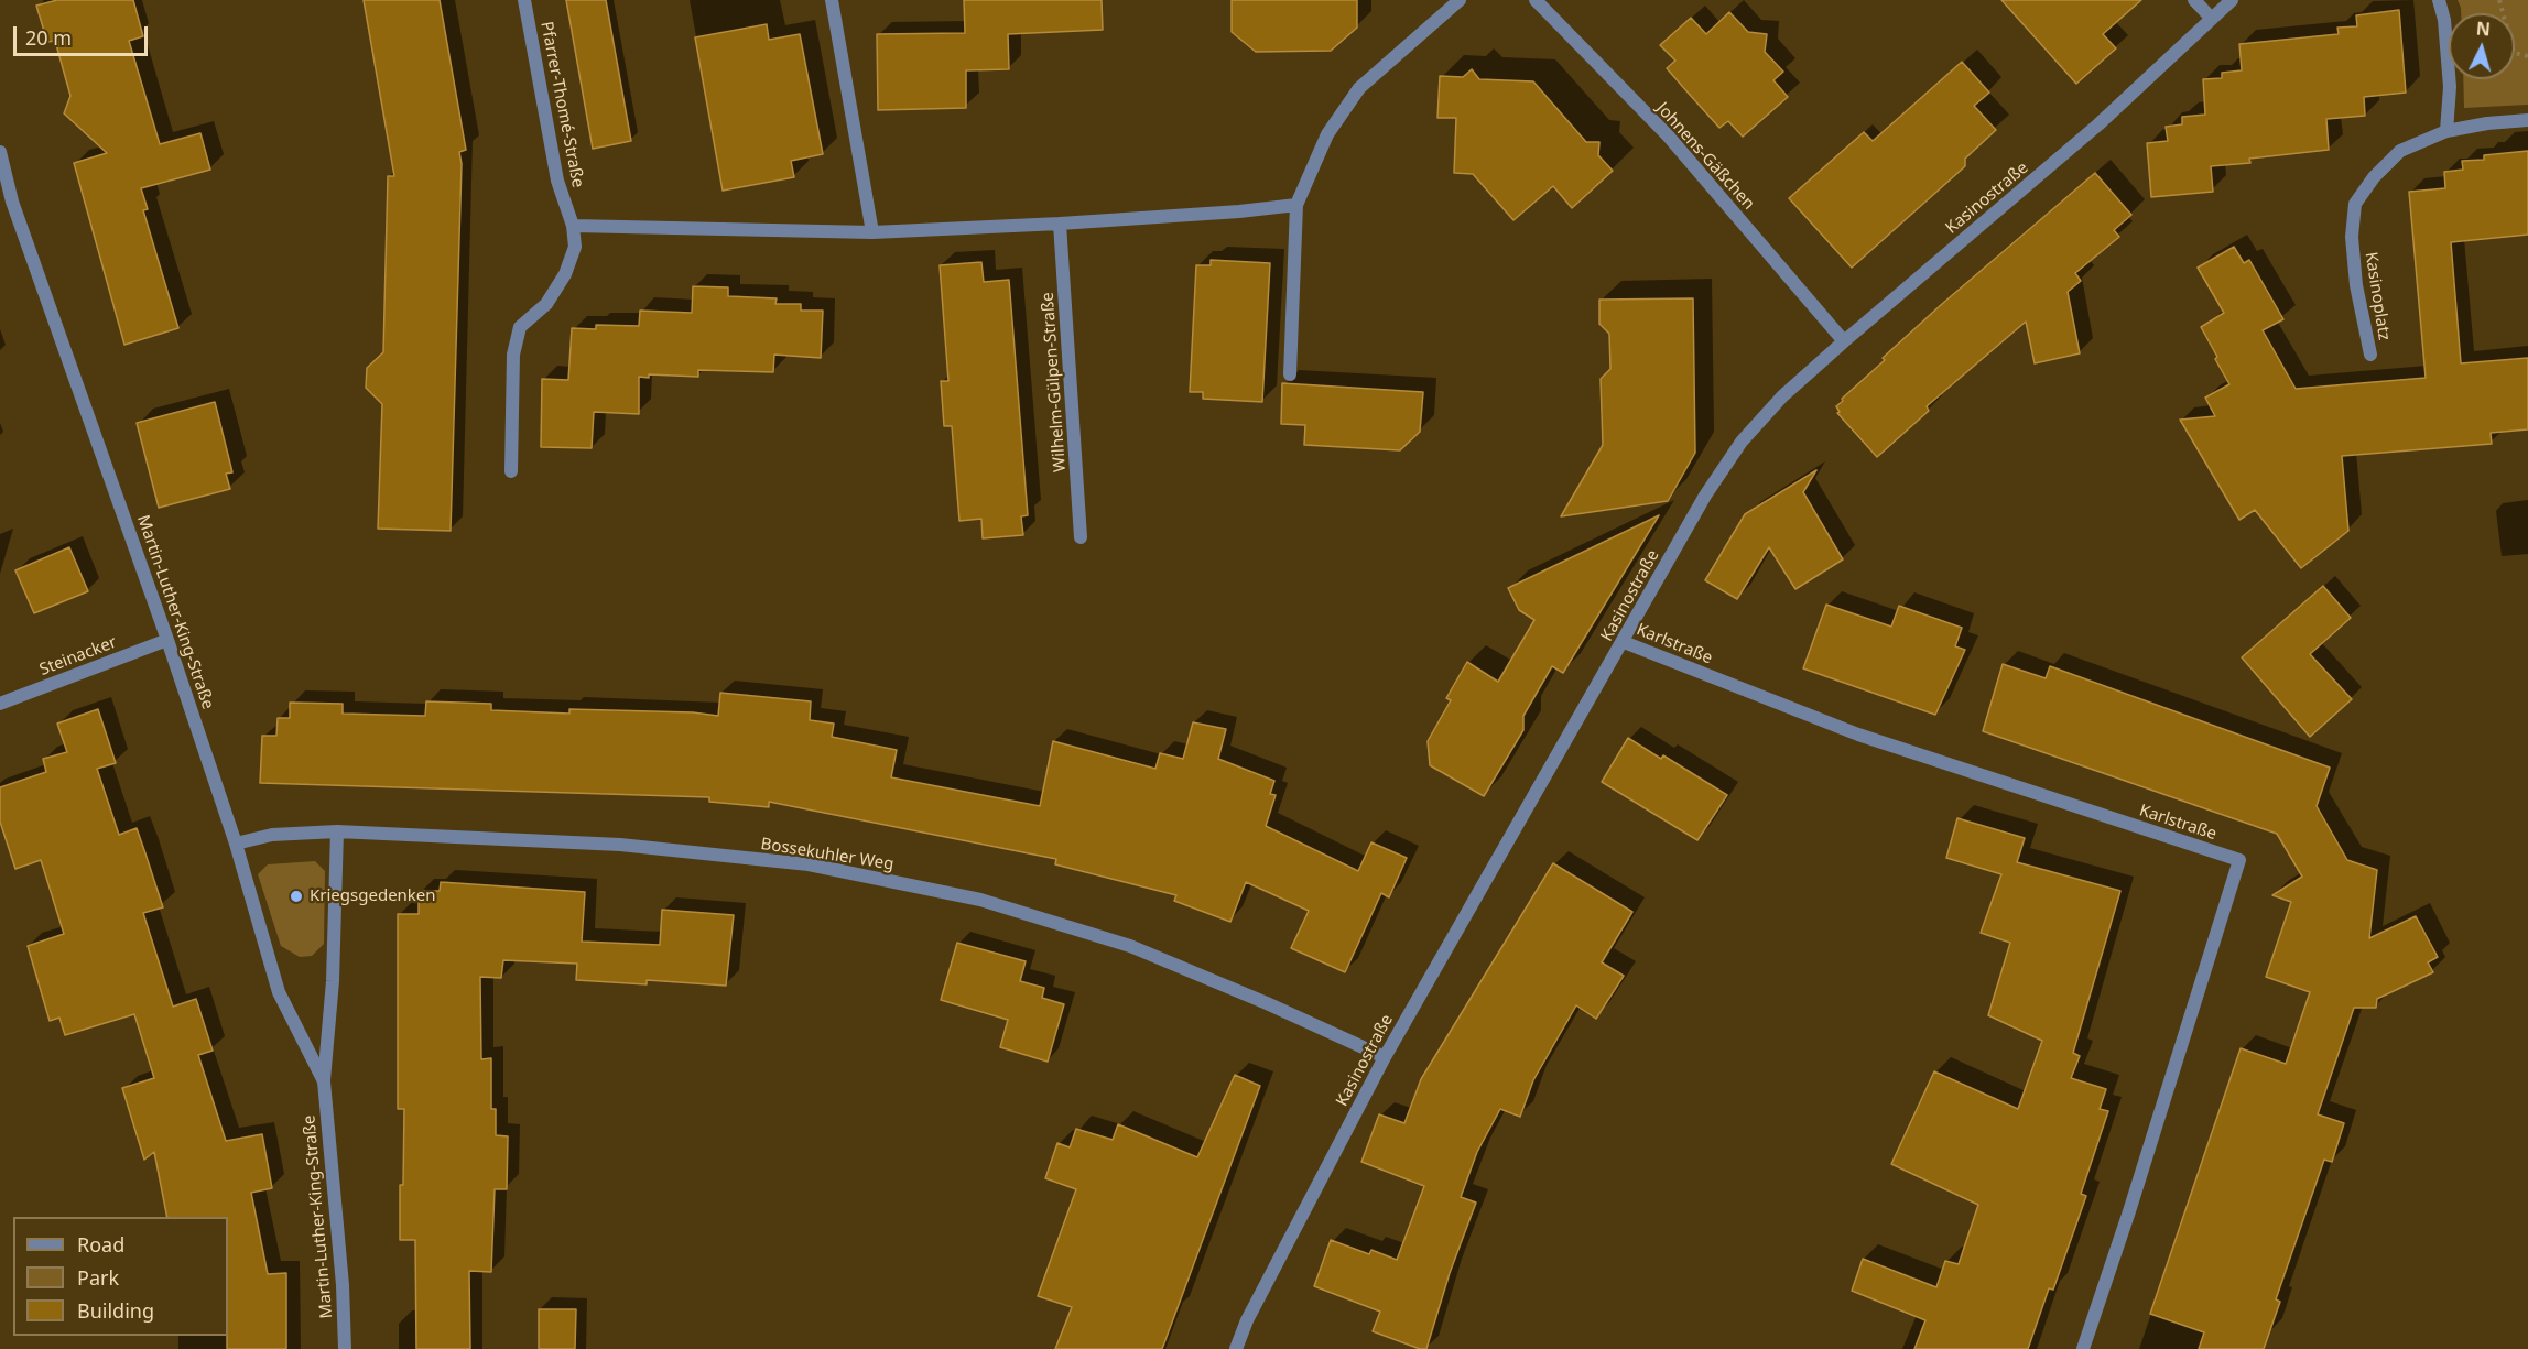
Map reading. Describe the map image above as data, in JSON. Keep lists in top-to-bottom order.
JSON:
{
  "streets": {
    "street": [
      "Pfarrer-Thomé-Straße",
      "Johnens-Gäßchen",
      "Kasinostraße",
      "Kasinoplatz",
      "Wilhelm-Gülpen-Straße",
      "Martin-Luther-King-Straße",
      "Karlstraße",
      "Steinacker",
      "Bossekuhler Weg"
    ]
  },
  "crossings": [
    ["Johnens-Gäßchen", "Kasinostraße"],
    ["Kasinostraße", "Karlstraße"],
    ["Kasinostraße", "Bossekuhler Weg"],
    ["Martin-Luther-King-Straße", "Steinacker"],
    ["Martin-Luther-King-Straße", "Bossekuhler Weg"]
  ],
  "places": ["Kriegsgedenken"],
  "legend": ["Road", "Park", "Building"],
  "scale_bar": "20 m",
  "north": "top"
}
